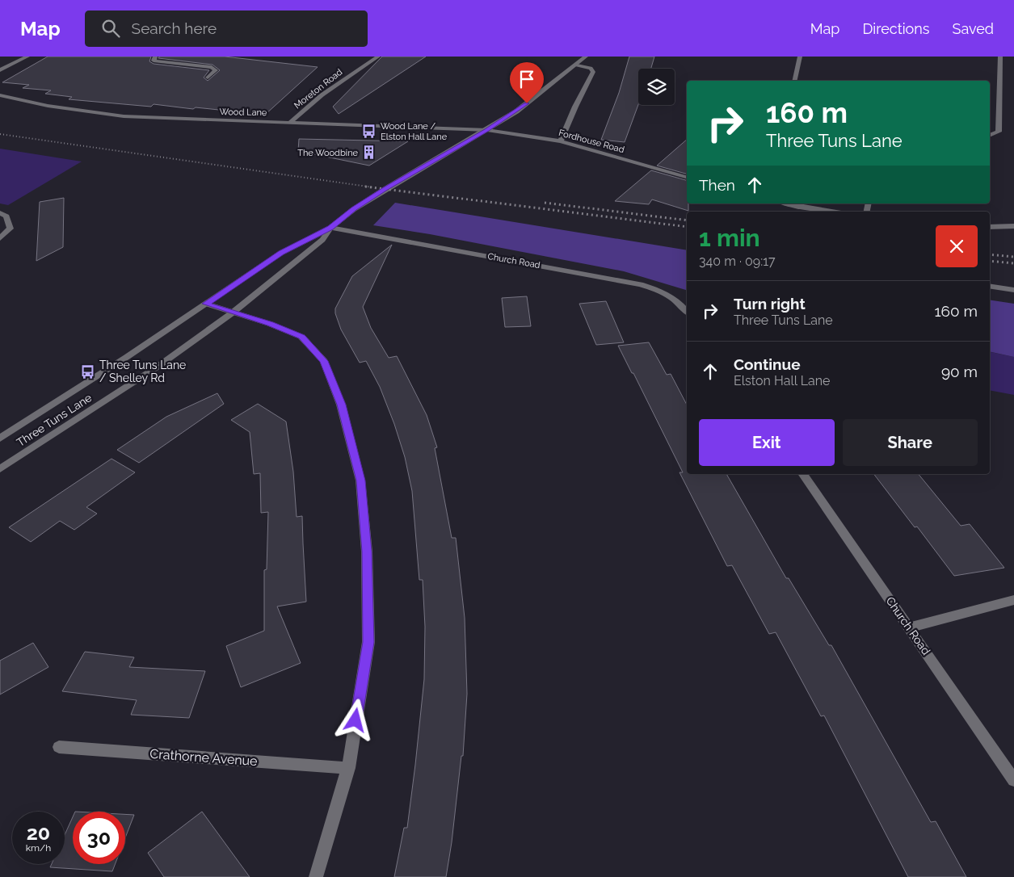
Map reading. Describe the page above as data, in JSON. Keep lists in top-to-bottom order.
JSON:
{
  "streets": {
    "street": [
      "Moreton Road",
      "Wood Lane",
      "Fordhouse Road",
      "Church Road",
      "Three Tuns Lane",
      "Crathorne Avenue"
    ]
  },
  "crossings": [
    ["Moreton Road", "Wood Lane"],
    ["Wood Lane", "Fordhouse Road"],
    ["Wood Lane", "Three Tuns Lane"],
    ["Fordhouse Road", "Three Tuns Lane"],
    ["Church Road", "Three Tuns Lane"]
  ],
  "places": {
    "bus stop": ["Wood Lane / Elston Hall Lane", "Three Tuns Lane / Shelley Rd"],
    "building": ["The Woodbine"]
  },
  "page": {
    "header": "Map",
    "search": "Search here",
    "nav": ["Map", "Directions", "Saved"],
    "turn": ["160 m", "Three Tuns Lane"],
    "then": "Then",
    "heading": ["1 min", "340 m · 09:17"],
    "list": [
      {
        "name": "Turn right",
        "note": "Three Tuns Lane",
        "value": "160 m"
      },
      {
        "name": "Continue",
        "note": "Elston Hall Lane",
        "value": "90 m"
      }
    ],
    "buttons": ["Exit", "Share"],
    "speed": "20 km/h",
    "limit": "30"
  }
}
